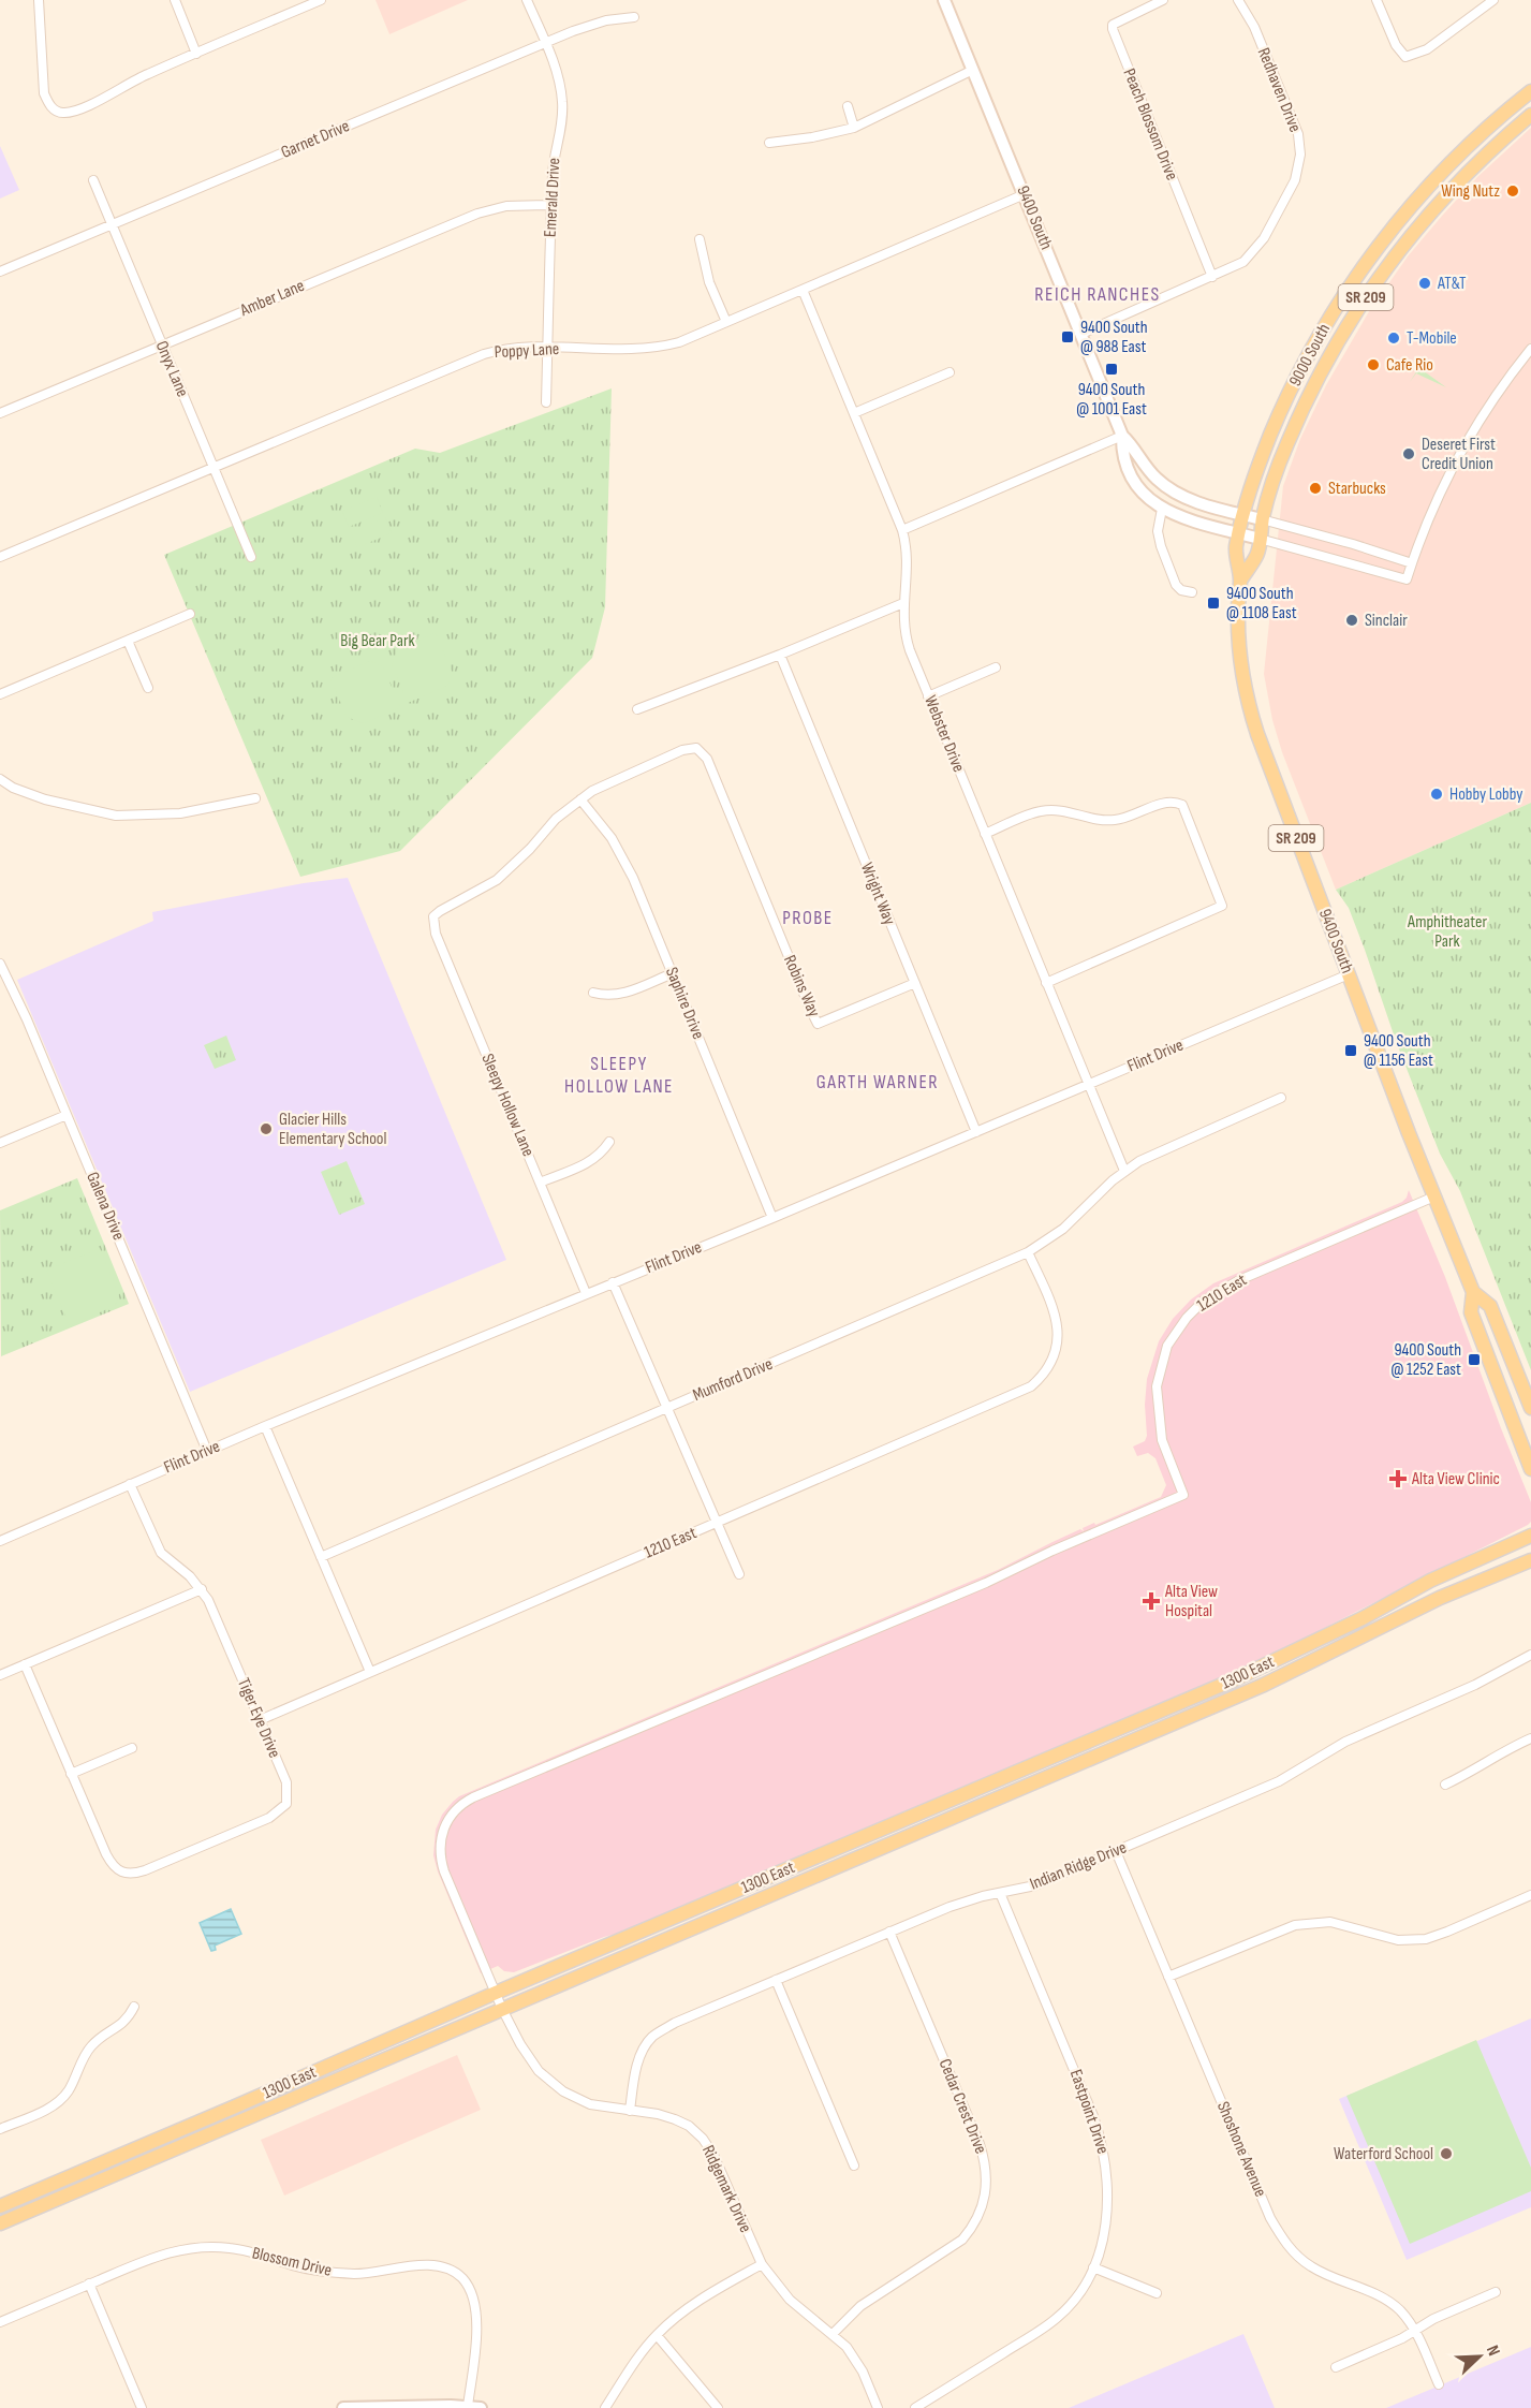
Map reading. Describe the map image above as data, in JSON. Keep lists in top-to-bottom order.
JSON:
{
  "streets": {
    "main road": [
      "9400 South",
      "SR 209",
      "9000 South",
      "1300 East"
    ],
    "street": [
      "Redhaven Drive",
      "Peach Blossom Drive",
      "Garnet Drive",
      "Emerald Drive",
      "Amber Lane",
      "Poppy Lane",
      "Onyx Lane",
      "Webster Drive",
      "Wright Way",
      "Robins Way",
      "Saphire Drive",
      "Flint Drive",
      "Sleepy Hollow Lane",
      "Galena Drive",
      "1210 East",
      "Mumford Drive",
      "Tiger Eye Drive",
      "Indian Ridge Drive",
      "Cedar Crest Drive",
      "Eastpoint Drive",
      "Shoshone Avenue",
      "Ridgemark Drive",
      "Blossom Drive"
    ]
  },
  "crossings": [
    ["Redhaven Drive", "Peach Blossom Drive"],
    ["Redhaven Drive", "9400 South"],
    ["Garnet Drive", "Emerald Drive"],
    ["Garnet Drive", "Onyx Lane"],
    ["Emerald Drive", "Amber Lane"],
    ["Emerald Drive", "Poppy Lane"],
    ["9400 South", "Poppy Lane"],
    ["9400 South", "9000 South"],
    ["9400 South", "Flint Drive"],
    ["9400 South", "1210 East"],
    ["Amber Lane", "Onyx Lane"],
    ["Poppy Lane", "Onyx Lane"],
    ["Poppy Lane", "Webster Drive"],
    ["Webster Drive", "Flint Drive"],
    ["Webster Drive", "Mumford Drive"],
    ["Wright Way", "Robins Way"],
    ["Wright Way", "Flint Drive"],
    ["Robins Way", "Saphire Drive"],
    ["Robins Way", "Sleepy Hollow Lane"],
    ["Saphire Drive", "Flint Drive"],
    ["Saphire Drive", "Sleepy Hollow Lane"],
    ["Flint Drive", "Sleepy Hollow Lane"],
    ["Flint Drive", "Galena Drive"],
    ["Flint Drive", "Tiger Eye Drive"],
    ["1210 East", "Mumford Drive"],
    ["1210 East", "Tiger Eye Drive"],
    ["1210 East", "Ridgemark Drive"],
    ["1300 East", "Ridgemark Drive"],
    ["Indian Ridge Drive", "Cedar Crest Drive"],
    ["Indian Ridge Drive", "Eastpoint Drive"],
    ["Indian Ridge Drive", "Shoshone Avenue"],
    ["Indian Ridge Drive", "Ridgemark Drive"],
    ["Cedar Crest Drive", "Ridgemark Drive"]
  ],
  "districts": [
    "REICH RANCHES",
    "PROBE",
    "SLEEPY HOLLOW LANE",
    "GARTH WARNER"
  ],
  "parks": ["Big Bear Park", "Amphitheater Park"],
  "places": {
    "other": [
      "Wing Nutz",
      "AT&T",
      "T-Mobile",
      "Cafe Rio",
      "Deseret First Credit Union",
      "Starbucks",
      "Sinclair",
      "Hobby Lobby",
      "Glacier Hills Elementary School",
      "Waterford School"
    ],
    "transit": [
      "9400 South @ 988 East",
      "9400 South @ 1001 East",
      "9400 South @ 1108 East",
      "9400 South @ 1156 East",
      "9400 South @ 1252 East"
    ],
    "health": ["Alta View Clinic", "Alta View Hospital"]
  },
  "north": "top right"
}
